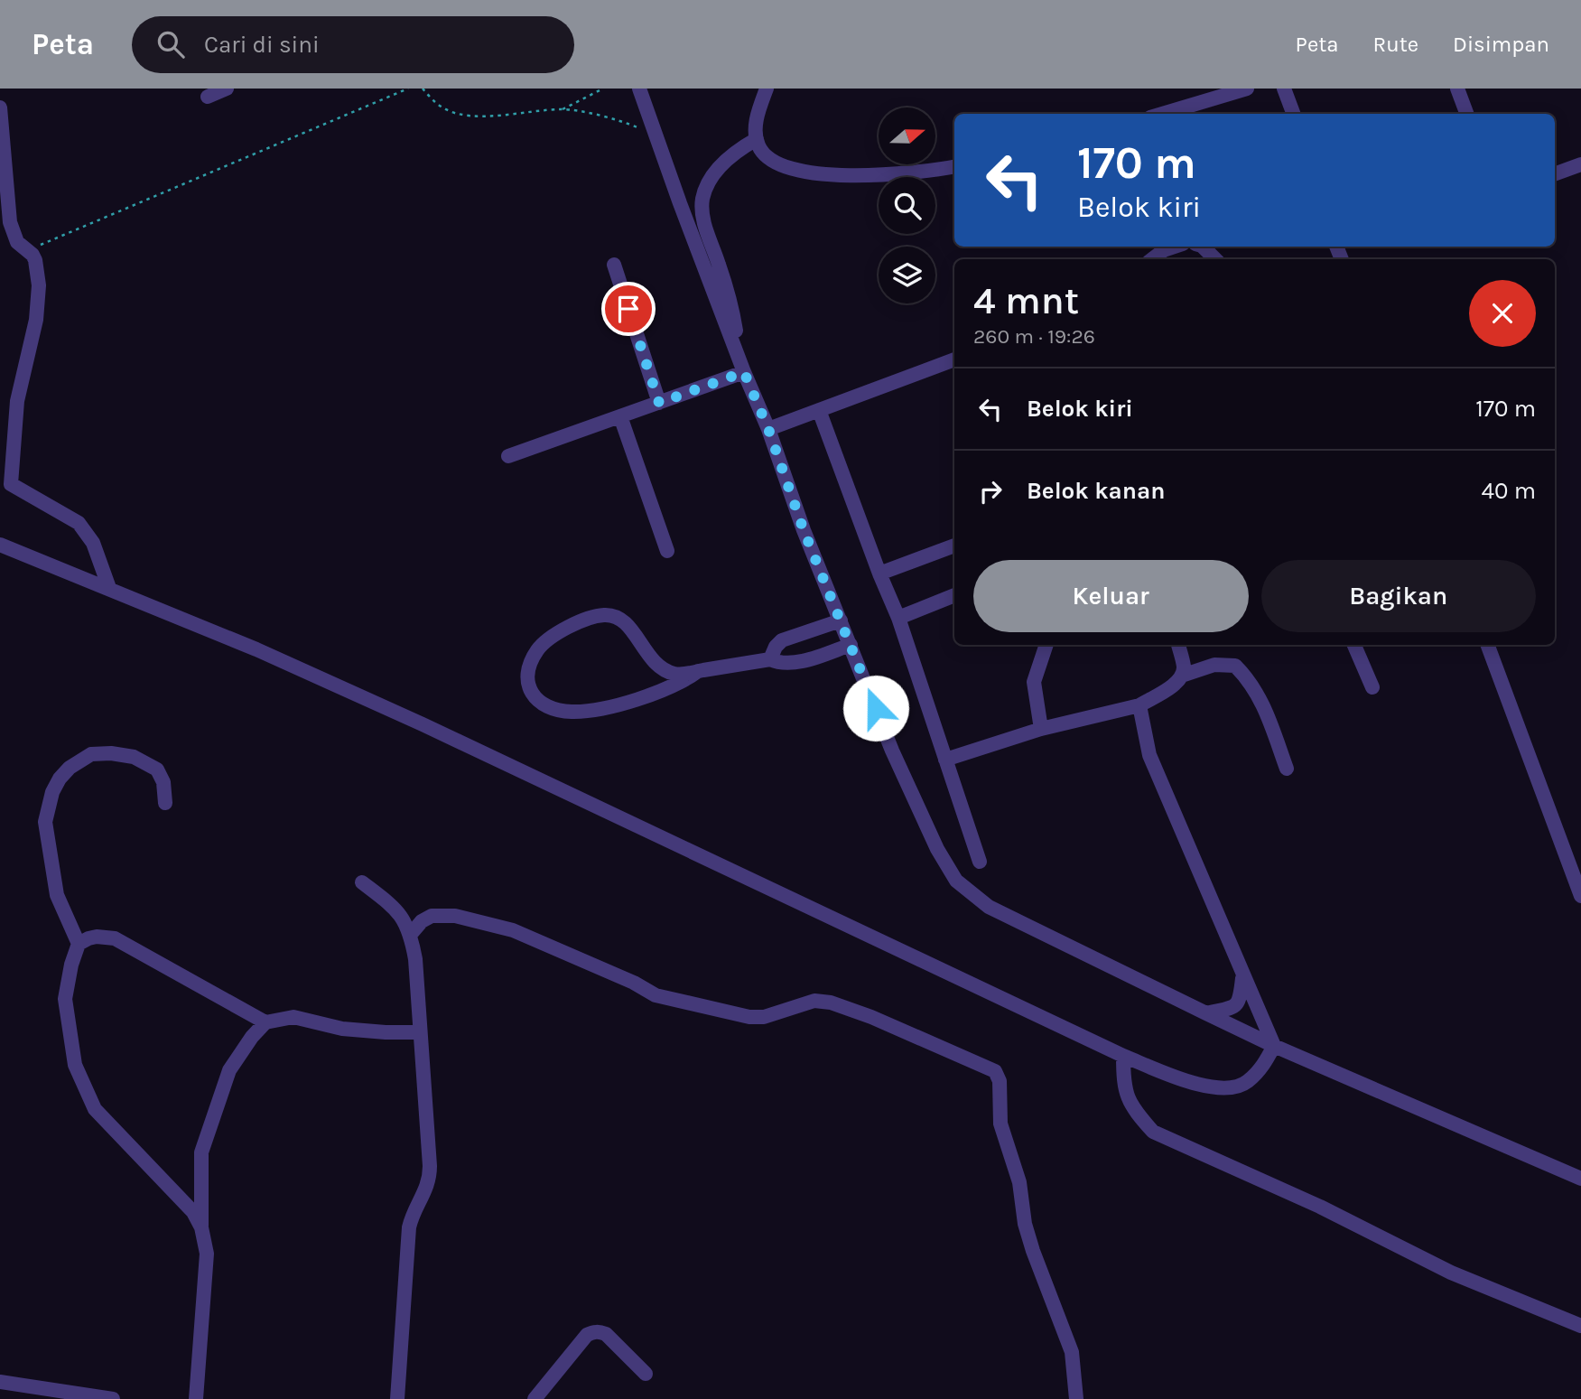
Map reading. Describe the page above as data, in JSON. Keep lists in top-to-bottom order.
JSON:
{
  "north": "right",
  "page": {
    "header": "Peta",
    "search": "Cari di sini",
    "nav": ["Peta", "Rute", "Disimpan"],
    "turn": ["170 m", "Belok kiri"],
    "heading": ["4 mnt", "260 m · 19:26"],
    "list": [
      {
        "name": "Belok kiri",
        "value": "170 m"
      },
      {
        "name": "Belok kanan",
        "value": "40 m"
      }
    ],
    "buttons": ["Keluar", "Bagikan"]
  }
}
